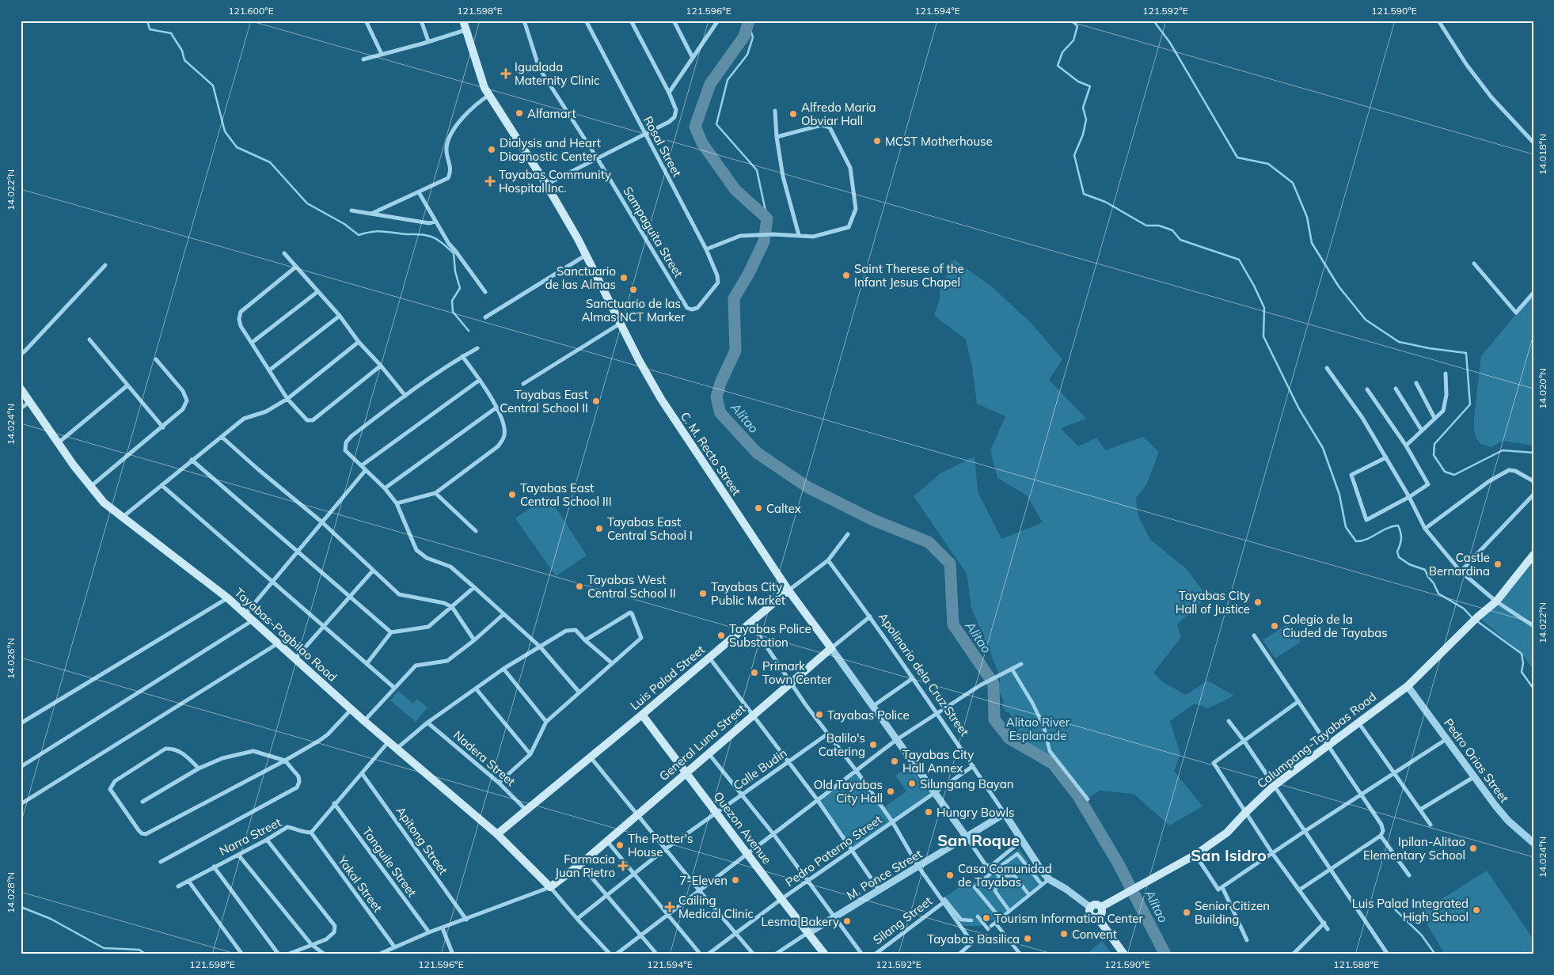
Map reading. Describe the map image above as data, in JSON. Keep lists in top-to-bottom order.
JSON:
{
  "streets": {
    "main road": [
      "C. M. Recto Street",
      "Tayabas-Pagbilao Road",
      "Luis Palad Street",
      "Calumpang-Tayabas Road",
      "General Luna Street",
      "Quezon Avenue"
    ],
    "street": [
      "Rosal Street",
      "Sampaguita Street",
      "Apolinario dela Cruz Street",
      "Nadera Street",
      "Pedro Orias Street",
      "Calle Budin",
      "Narra Street",
      "Apitong Street",
      "Pedro Paterno Street",
      "Tanguile Street",
      "M. Ponce Street",
      "Yakal Street",
      "Silang Street"
    ]
  },
  "crossings": [
    ["Rosal Street", "Sampaguita Street"],
    ["C. M. Recto Street", "Luis Palad Street"],
    ["C. M. Recto Street", "General Luna Street"],
    ["C. M. Recto Street", "Pedro Paterno Street"],
    ["C. M. Recto Street", "M. Ponce Street"],
    ["Tayabas-Pagbilao Road", "Luis Palad Street"],
    ["Tayabas-Pagbilao Road", "General Luna Street"],
    ["Apolinario dela Cruz Street", "Luis Palad Street"],
    ["Apolinario dela Cruz Street", "Calumpang-Tayabas Road"],
    ["Apolinario dela Cruz Street", "General Luna Street"],
    ["Apolinario dela Cruz Street", "Pedro Paterno Street"],
    ["Apolinario dela Cruz Street", "M. Ponce Street"],
    ["Luis Palad Street", "Nadera Street"],
    ["Luis Palad Street", "Quezon Avenue"],
    ["Calumpang-Tayabas Road", "Pedro Orias Street"],
    ["General Luna Street", "Quezon Avenue"],
    ["Calle Budin", "Quezon Avenue"],
    ["Quezon Avenue", "Pedro Paterno Street"],
    ["Quezon Avenue", "M. Ponce Street"],
    ["Narra Street", "Yakal Street"]
  ],
  "districts": ["San Roque", "San Isidro"],
  "water": ["Alitao"],
  "parks": ["Alitao River Esplanade"],
  "places": {
    "health": [
      "Igualada Maternity Clinic",
      "Tayabas Community Hospital Inc.",
      "Farmacia Juan Pietro",
      "Cailing Medical Clinic"
    ],
    "other": [
      "Alfamart",
      "Alfredo Maria Obviar Hall",
      "MCST Motherhouse",
      "Dialysis and Heart Diagnostic Center",
      "Saint Therese of the Infant Jesus Chapel",
      "Sanctuario de las Almas",
      "Sanctuario de las Almas NCT Marker",
      "Tayabas East Central School II",
      "Tayabas East Central School III",
      "Caltex",
      "Tayabas East Central School I",
      "Castle Bernardina",
      "Tayabas West Central School II",
      "Tayabas City Public Market",
      "Tayabas City Hall of Justice",
      "Colegio de la Ciuded de Tayabas",
      "Tayabas Police Substation",
      "Primark Town Center",
      "Tayabas Police",
      "Balilo's Catering",
      "Tayabas City Hall Annex",
      "Silungang Bayan",
      "Old Tayabas City Hall",
      "Hungry Bowls",
      "The Potter's House",
      "Ipilan-Alitao Elementary School",
      "Casa Comunidad de Tayabas",
      "7-Eleven",
      "Luis Palad Integrated High School",
      "Senior Citizen Building",
      "Tourism Information Center",
      "Lesma Bakery",
      "Convent",
      "Tayabas Basilica"
    ]
  },
  "coordinates": [
    "121.600°E",
    "121.598°E",
    "121.596°E",
    "121.594°E",
    "121.592°E",
    "121.590°E",
    "14.018°N",
    "14.022°N",
    "14.020°N",
    "14.024°N",
    "14.026°N",
    "14.028°N",
    "121.588°E"
  ]
}
